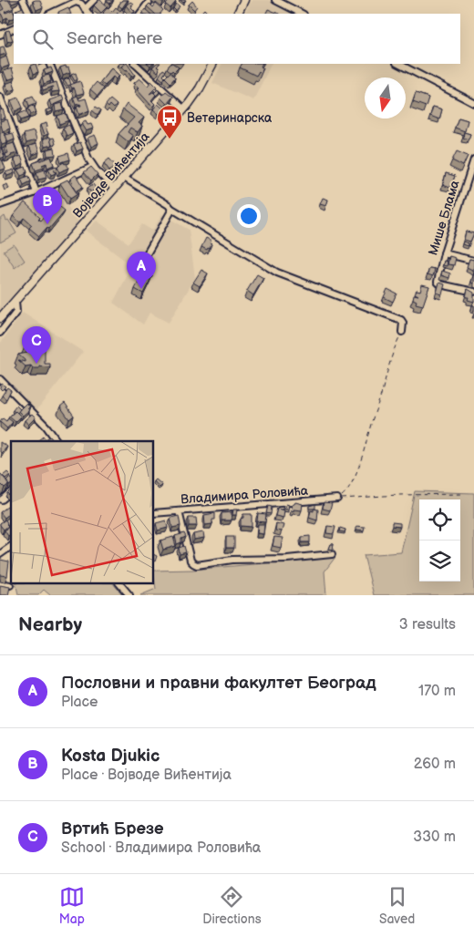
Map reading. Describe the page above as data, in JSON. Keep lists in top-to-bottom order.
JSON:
{
  "streets": {
    "main road": ["Војводе Вићентија"],
    "street": ["Мише Блама", "Владимира Роловића"]
  },
  "places": {
    "bus stop": ["Ветеринарска"]
  },
  "north": "bottom",
  "page": {
    "search": "Search here",
    "pins": ["B", "A", "C"],
    "heading": ["Nearby", "3 results"],
    "list": [
      {
        "mark": "A",
        "name": "Пословни и правни факултет Београд",
        "note": "Place",
        "value": "170 m"
      },
      {
        "mark": "B",
        "name": "Kosta Djukic",
        "note": "Place · Војводе Вићентија",
        "value": "260 m"
      },
      {
        "mark": "C",
        "name": "Вртић Брезе",
        "note": "School · Владимира Роловића",
        "value": "330 m"
      }
    ],
    "nav": ["Map", "Directions", "Saved"]
  }
}
